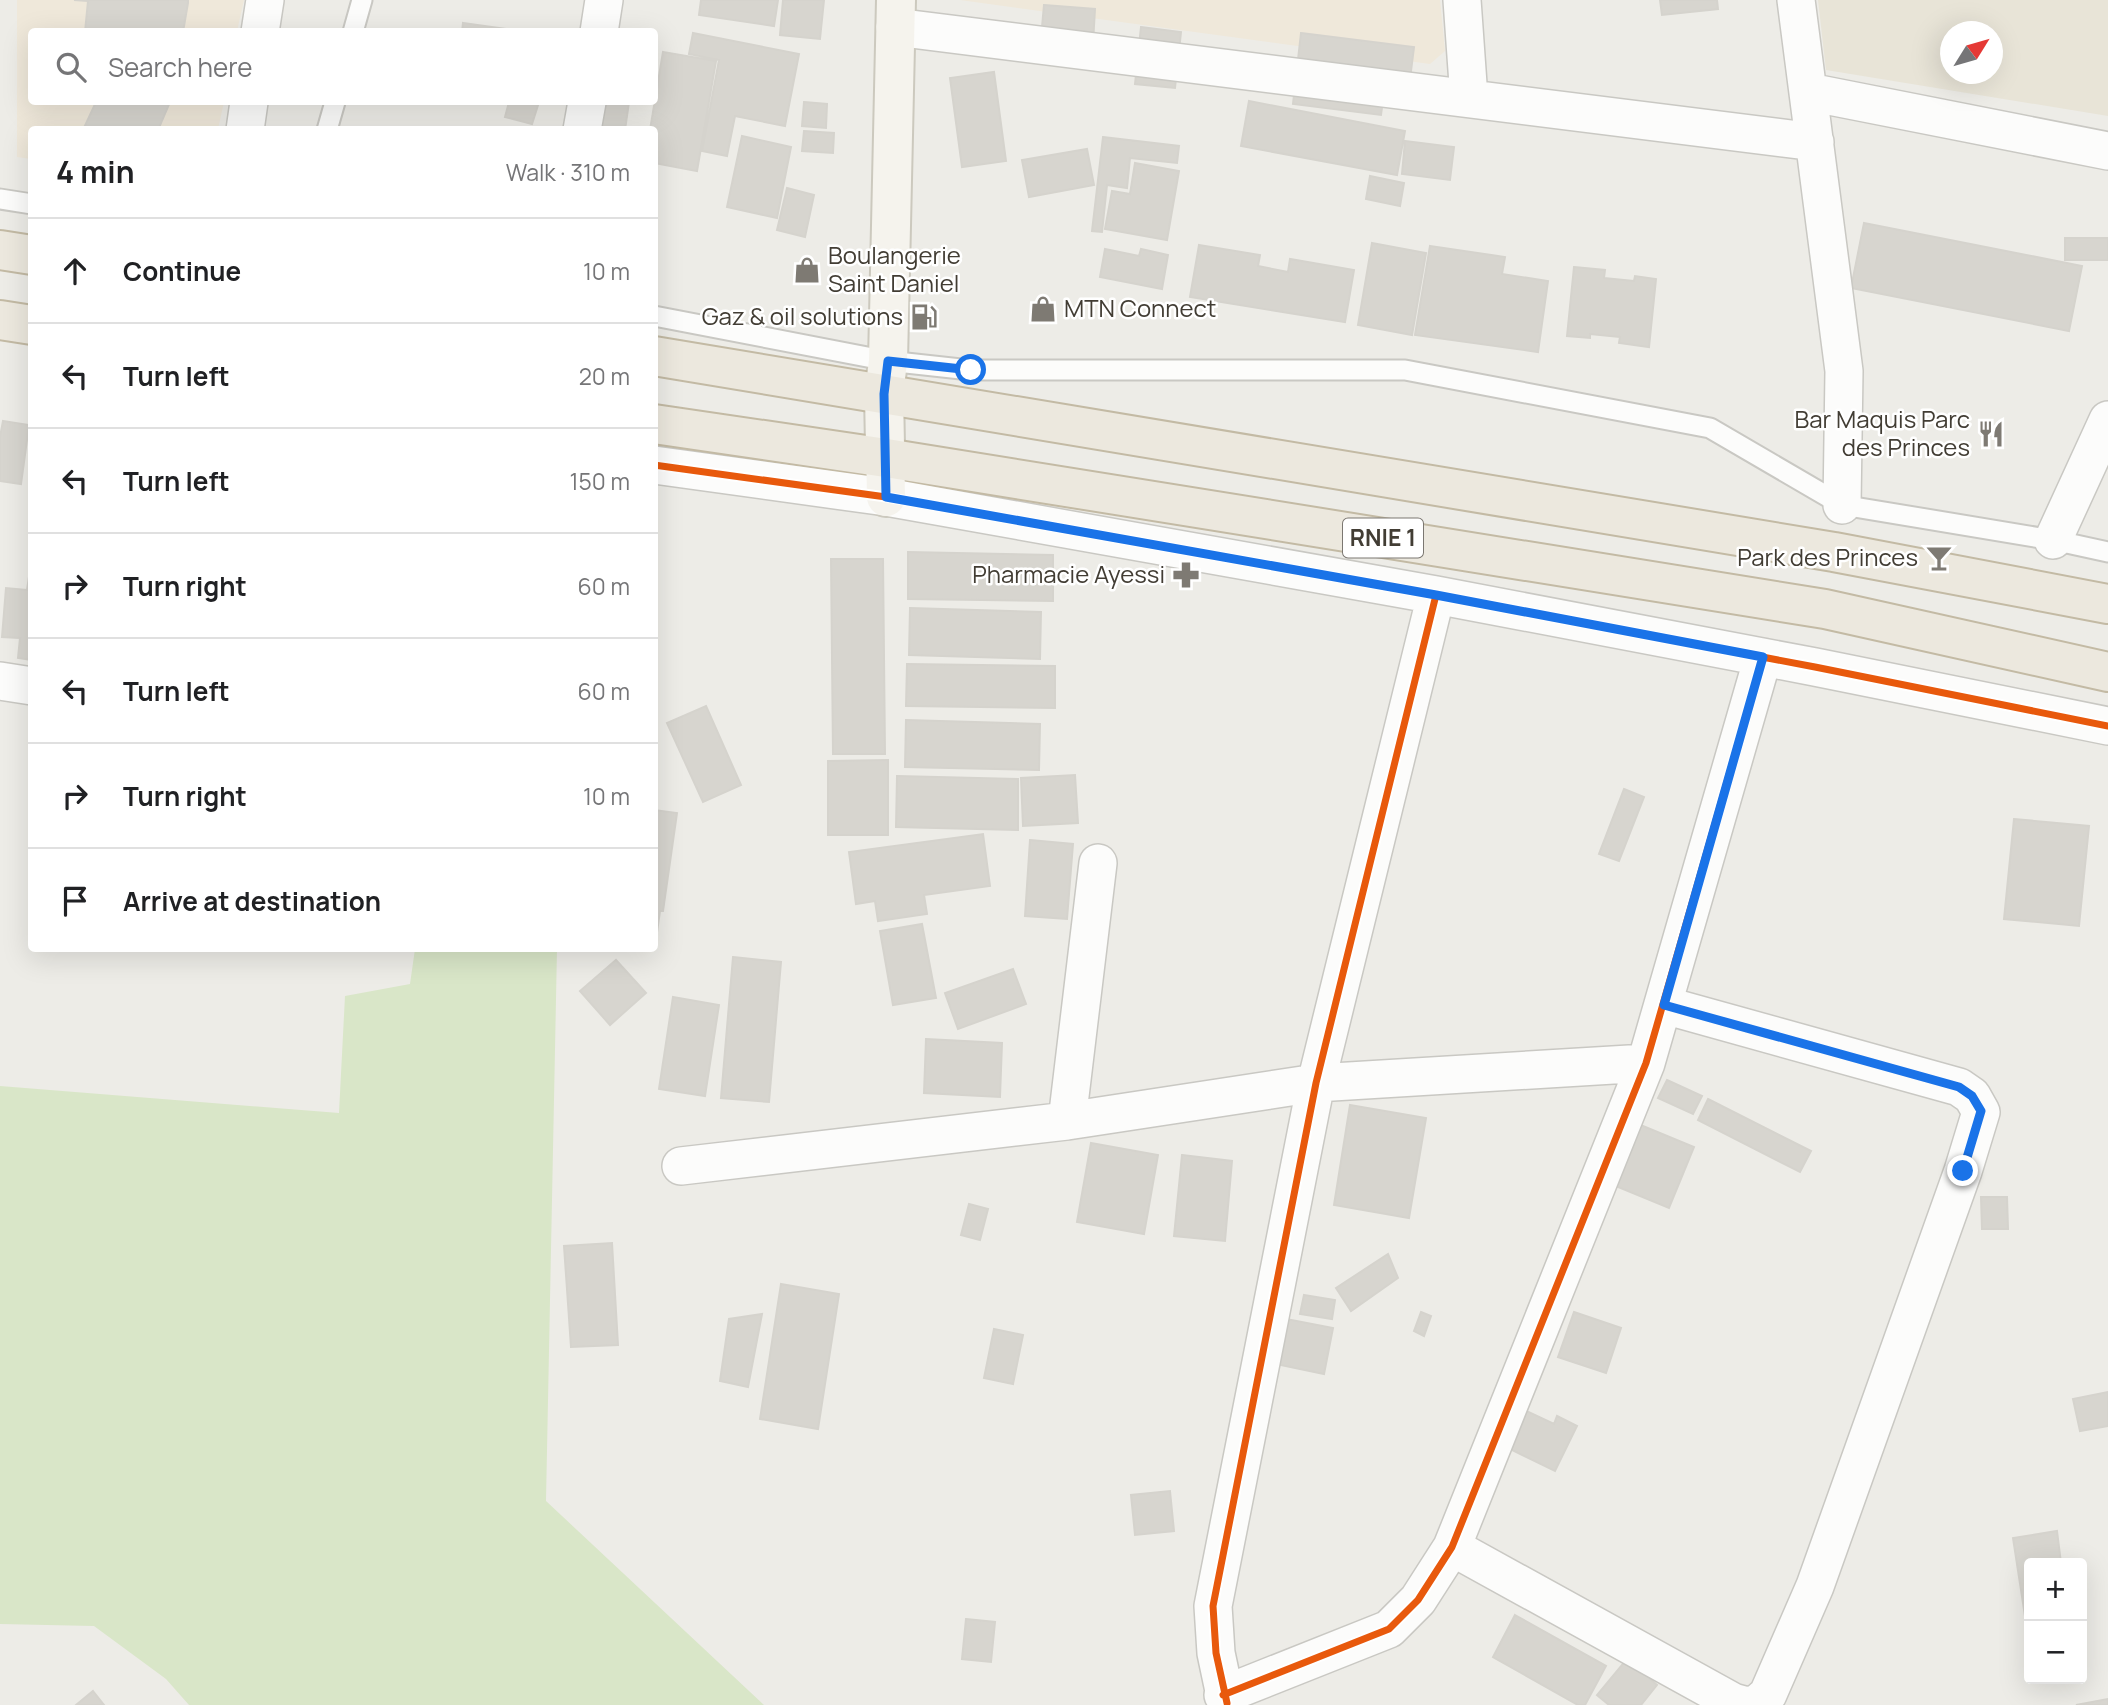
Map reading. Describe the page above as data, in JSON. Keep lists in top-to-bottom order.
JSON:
{
  "streets": {
    "highway": ["RNIE 1"]
  },
  "places": {
    "shop": ["Boulangerie Saint Daniel", "MTN Connect"],
    "fuel station": ["Gaz & oil solutions"],
    "restaurant": ["Bar Maquis Parc des Princes"],
    "bar": ["Park des Princes"],
    "pharmacy": ["Pharmacie Ayessi"]
  },
  "north": "top right",
  "page": {
    "search": "Search here",
    "heading": ["4 min", "Walk · 310 m"],
    "list": [
      ["Continue", "10 m"],
      ["Turn left", "20 m"],
      ["Turn left", "150 m"],
      ["Turn right", "60 m"],
      ["Turn left", "60 m"],
      ["Turn right", "10 m"],
      "Arrive at destination"
    ],
    "map_buttons": ["+", "−"]
  }
}
